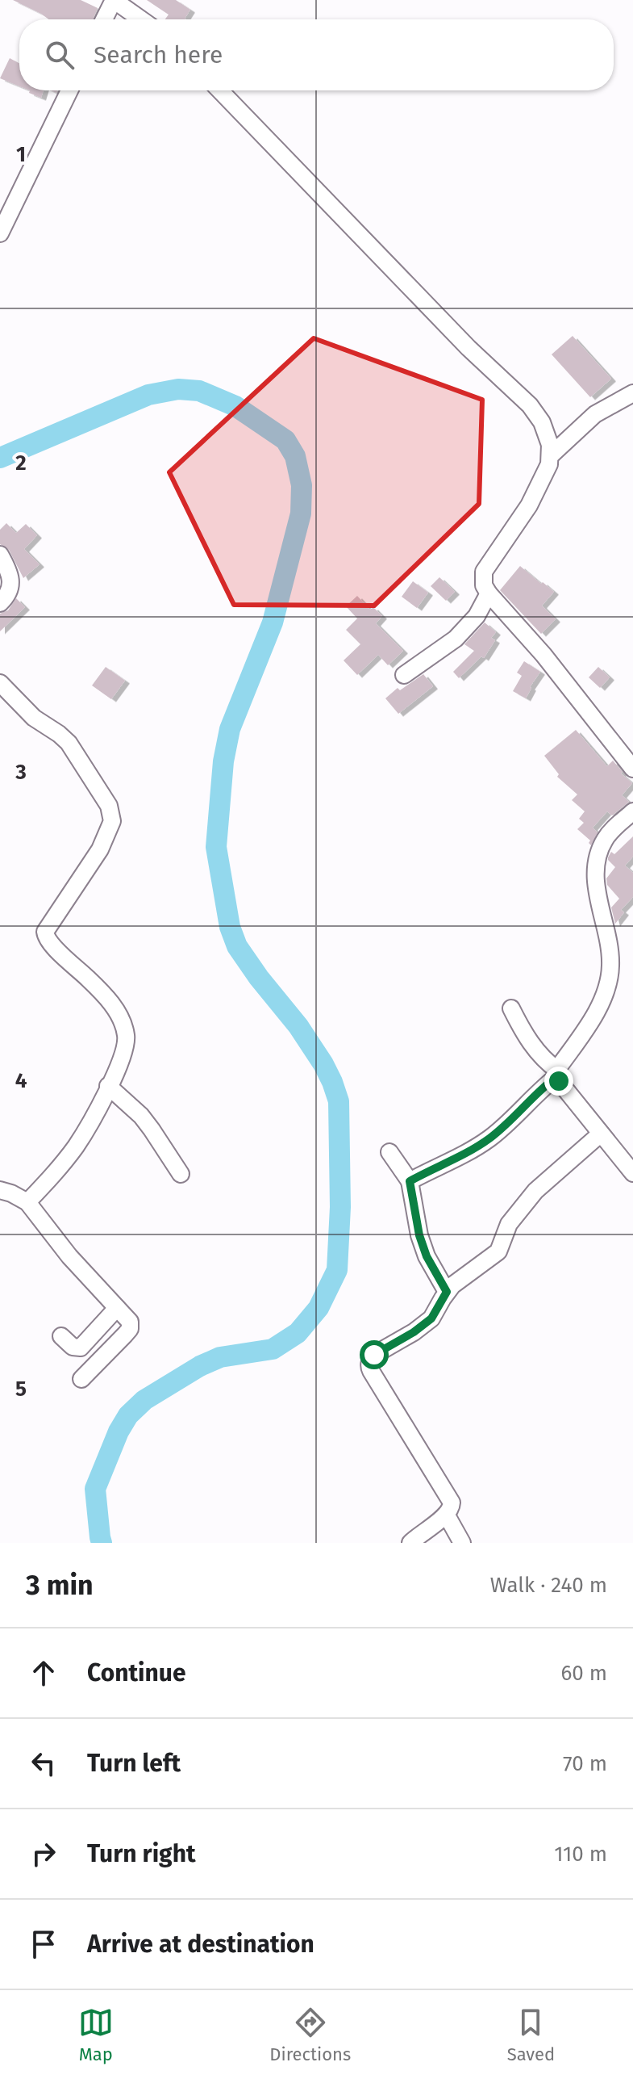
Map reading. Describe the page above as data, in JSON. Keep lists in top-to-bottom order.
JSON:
{
  "page": {
    "search": "Search here",
    "heading": ["3 min", "Walk · 240 m"],
    "list": [
      ["Continue", "60 m"],
      ["Turn left", "70 m"],
      ["Turn right", "110 m"],
      "Arrive at destination"
    ],
    "nav": ["Map", "Directions", "Saved"]
  },
  "grid": {
    "rows": [
      "1",
      "2",
      "3",
      "4",
      "5"
    ]
  }
}
